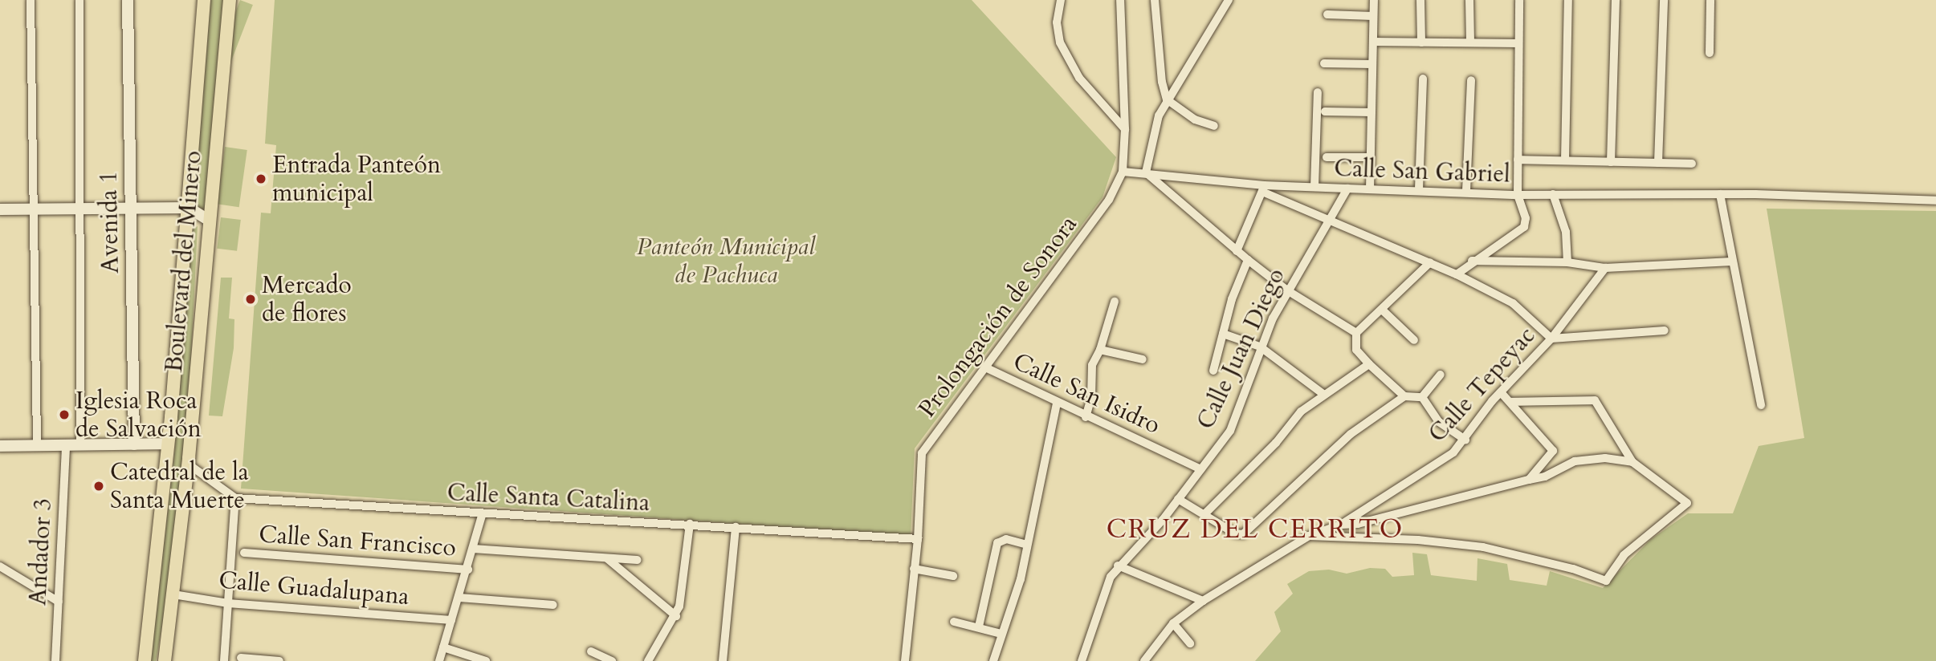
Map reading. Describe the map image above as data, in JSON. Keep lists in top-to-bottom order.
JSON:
{
  "streets": {
    "main road": ["Boulevard del Minero"],
    "street": [
      "Calle San Gabriel",
      "Avenida 1",
      "Prolongación de Sonora",
      "Calle Juan Diego",
      "Calle Tepeyac",
      "Calle San Isidro",
      "Calle Santa Catalina",
      "Calle San Francisco",
      "Andador 3",
      "Calle Guadalupana"
    ]
  },
  "crossings": [
    ["Calle San Gabriel", "Prolongación de Sonora"],
    ["Calle San Gabriel", "Calle Juan Diego"],
    ["Boulevard del Minero", "Calle Guadalupana"],
    ["Prolongación de Sonora", "Calle San Isidro"],
    ["Prolongación de Sonora", "Calle Santa Catalina"],
    ["Calle Juan Diego", "Calle San Isidro"]
  ],
  "districts": ["CRUZ DEL CERRITO"],
  "parks": ["Panteón Municipal de Pachuca"],
  "places": [
    "Entrada Panteón municipal",
    "Mercado de flores",
    "Iglesia Roca de Salvación",
    "Catedral de la Santa Muerte"
  ]
}
